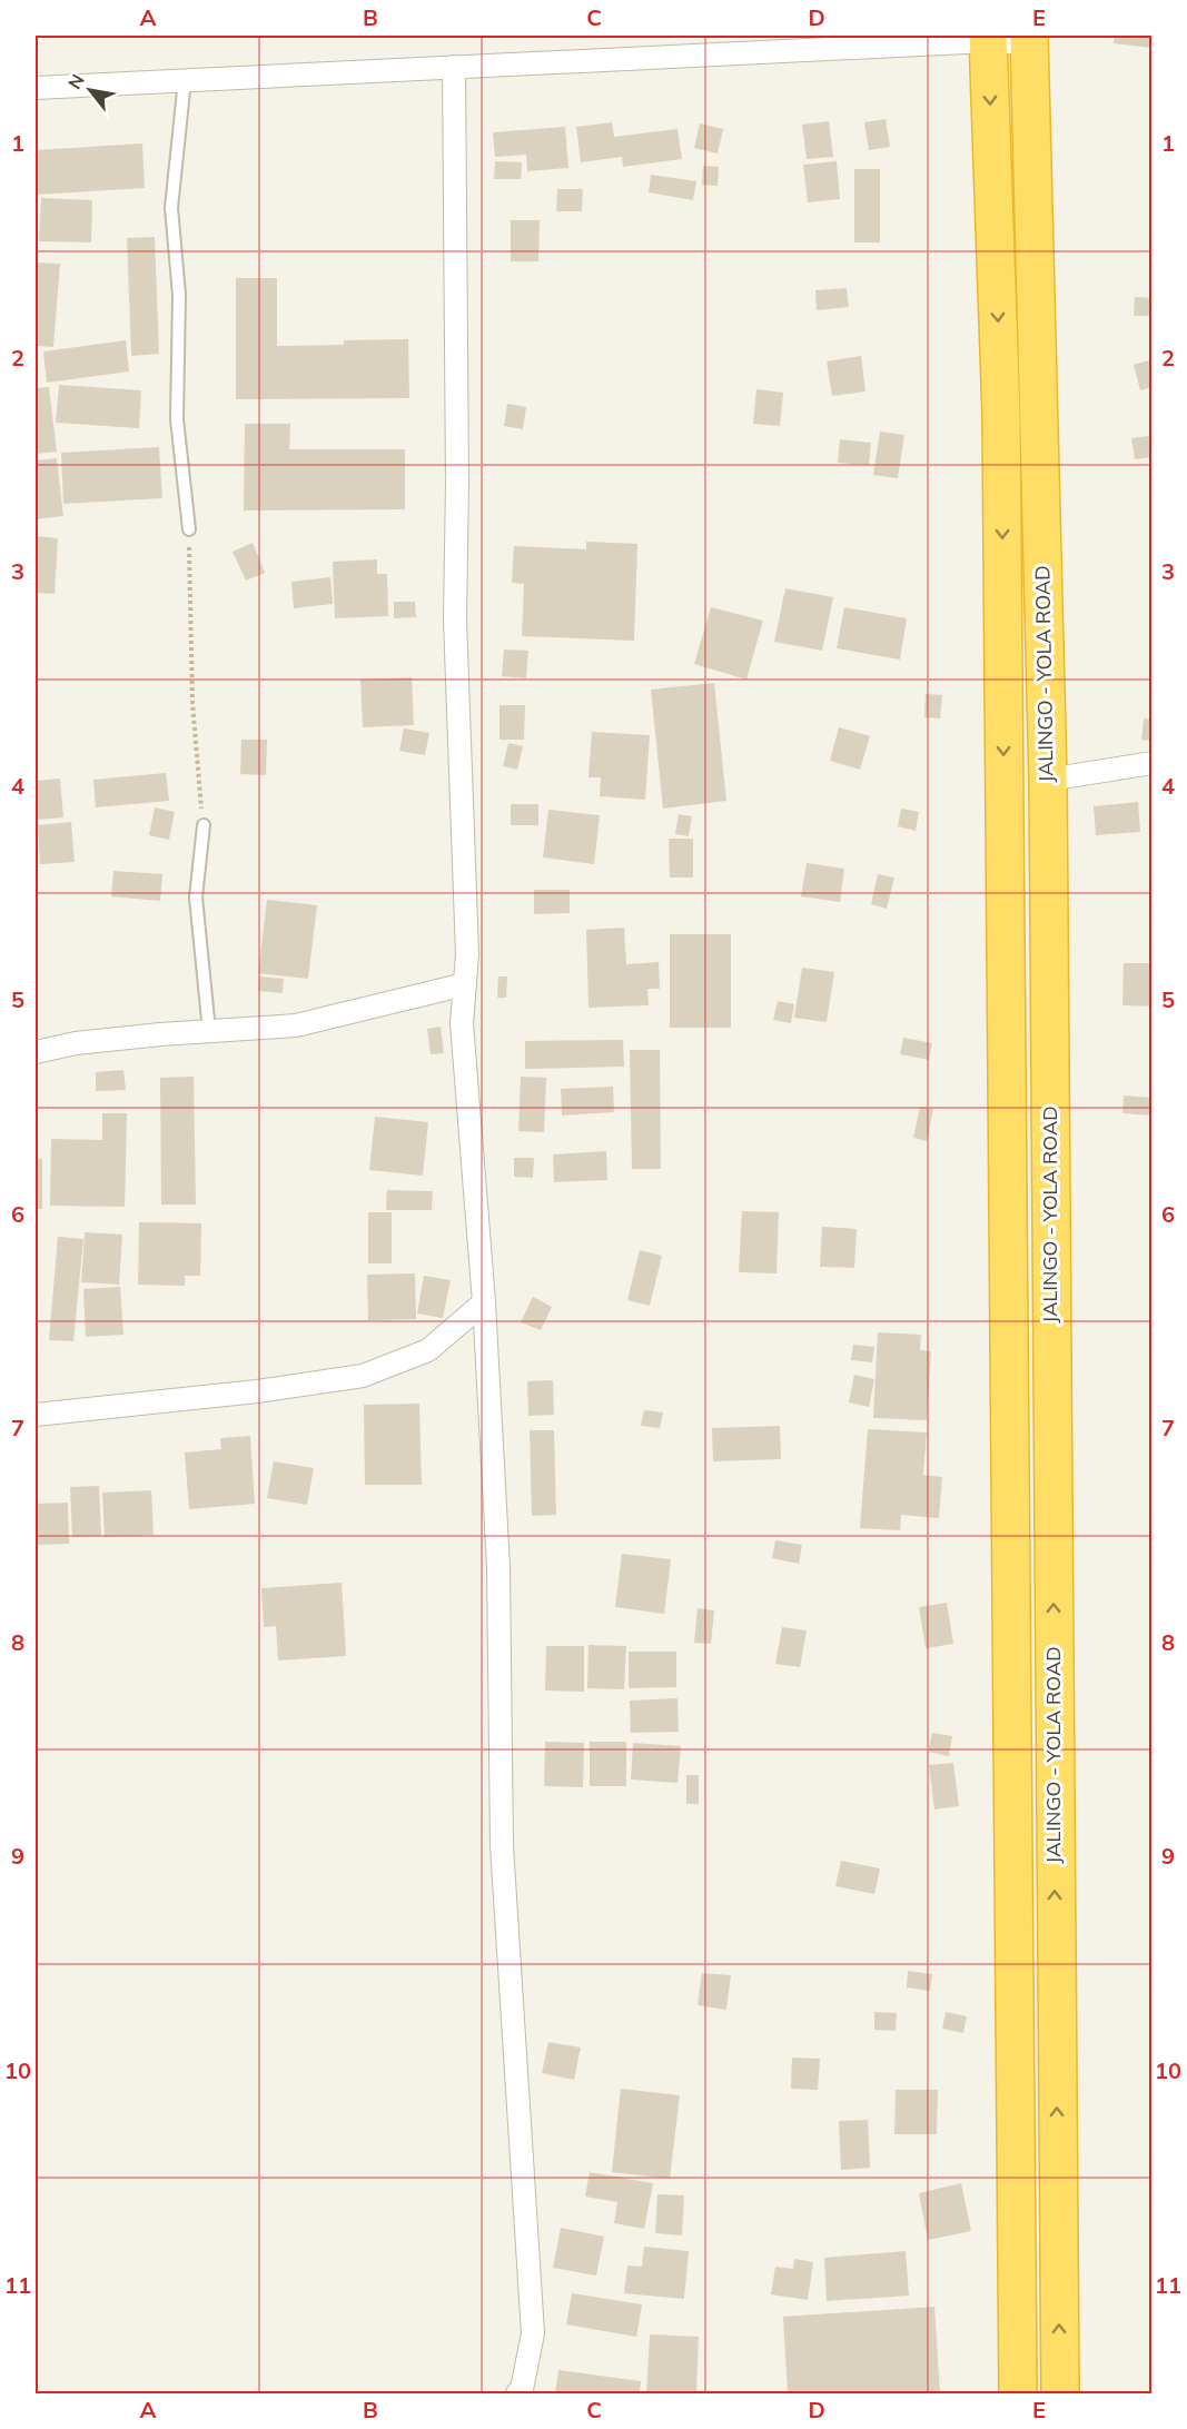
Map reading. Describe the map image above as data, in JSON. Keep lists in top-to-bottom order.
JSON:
{
  "streets": {
    "highway": ["JALINGO - YOLA ROAD"]
  },
  "north": "top left",
  "grid": {
    "columns": [
      "A",
      "B",
      "C",
      "D",
      "E"
    ],
    "rows": [
      "1",
      "2",
      "3",
      "4",
      "5",
      "6",
      "7",
      "8",
      "9",
      "10",
      "11"
    ]
  }
}
